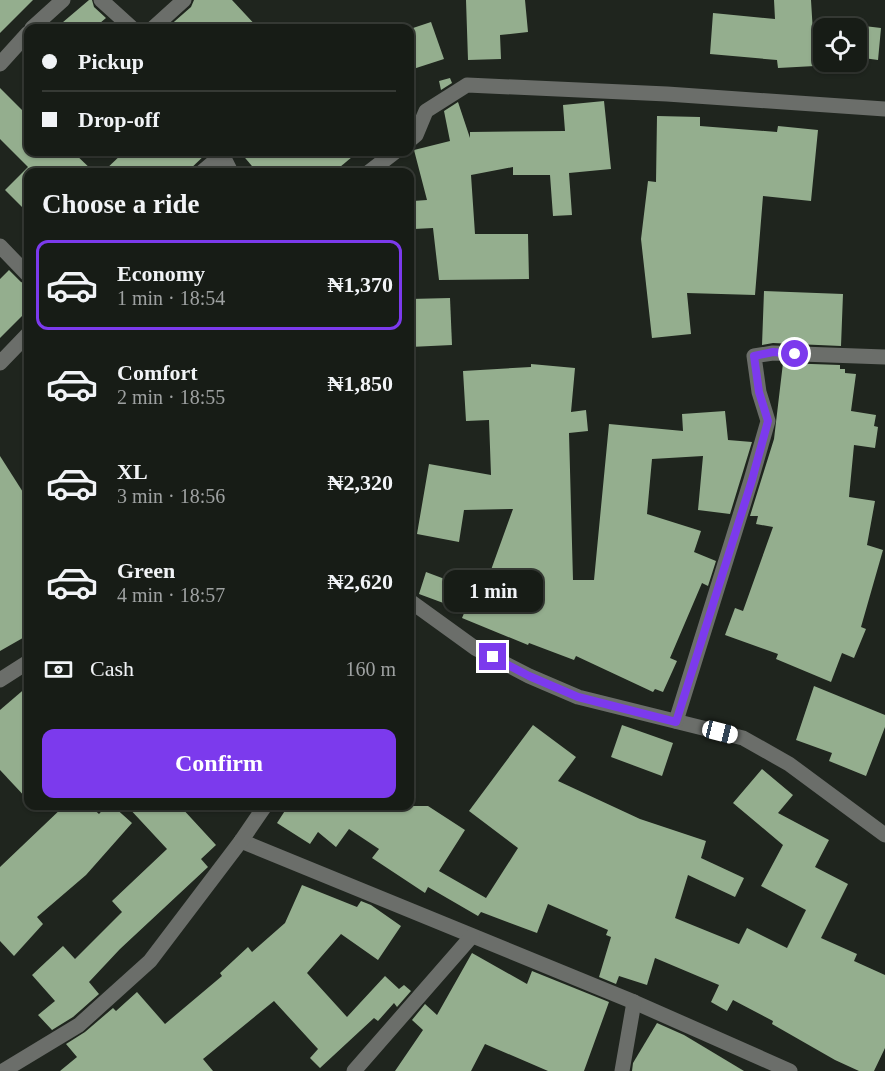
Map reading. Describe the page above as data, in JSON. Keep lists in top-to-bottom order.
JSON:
{
  "page": {
    "banner": ["Pickup", "Drop-off"],
    "heading": "Choose a ride",
    "list": [
      {
        "name": "Economy",
        "note": "1 min · 18:54",
        "value": "₦1,370"
      },
      {
        "name": "Comfort",
        "note": "2 min · 18:55",
        "value": "₦1,850"
      },
      {
        "name": "XL",
        "note": "3 min · 18:56",
        "value": "₦2,320"
      },
      {
        "name": "Green",
        "note": "4 min · 18:57",
        "value": "₦2,620"
      }
    ],
    "bubble": "1 min",
    "pay": ["Cash", "160 m"],
    "buttons": "Confirm"
  }
}
